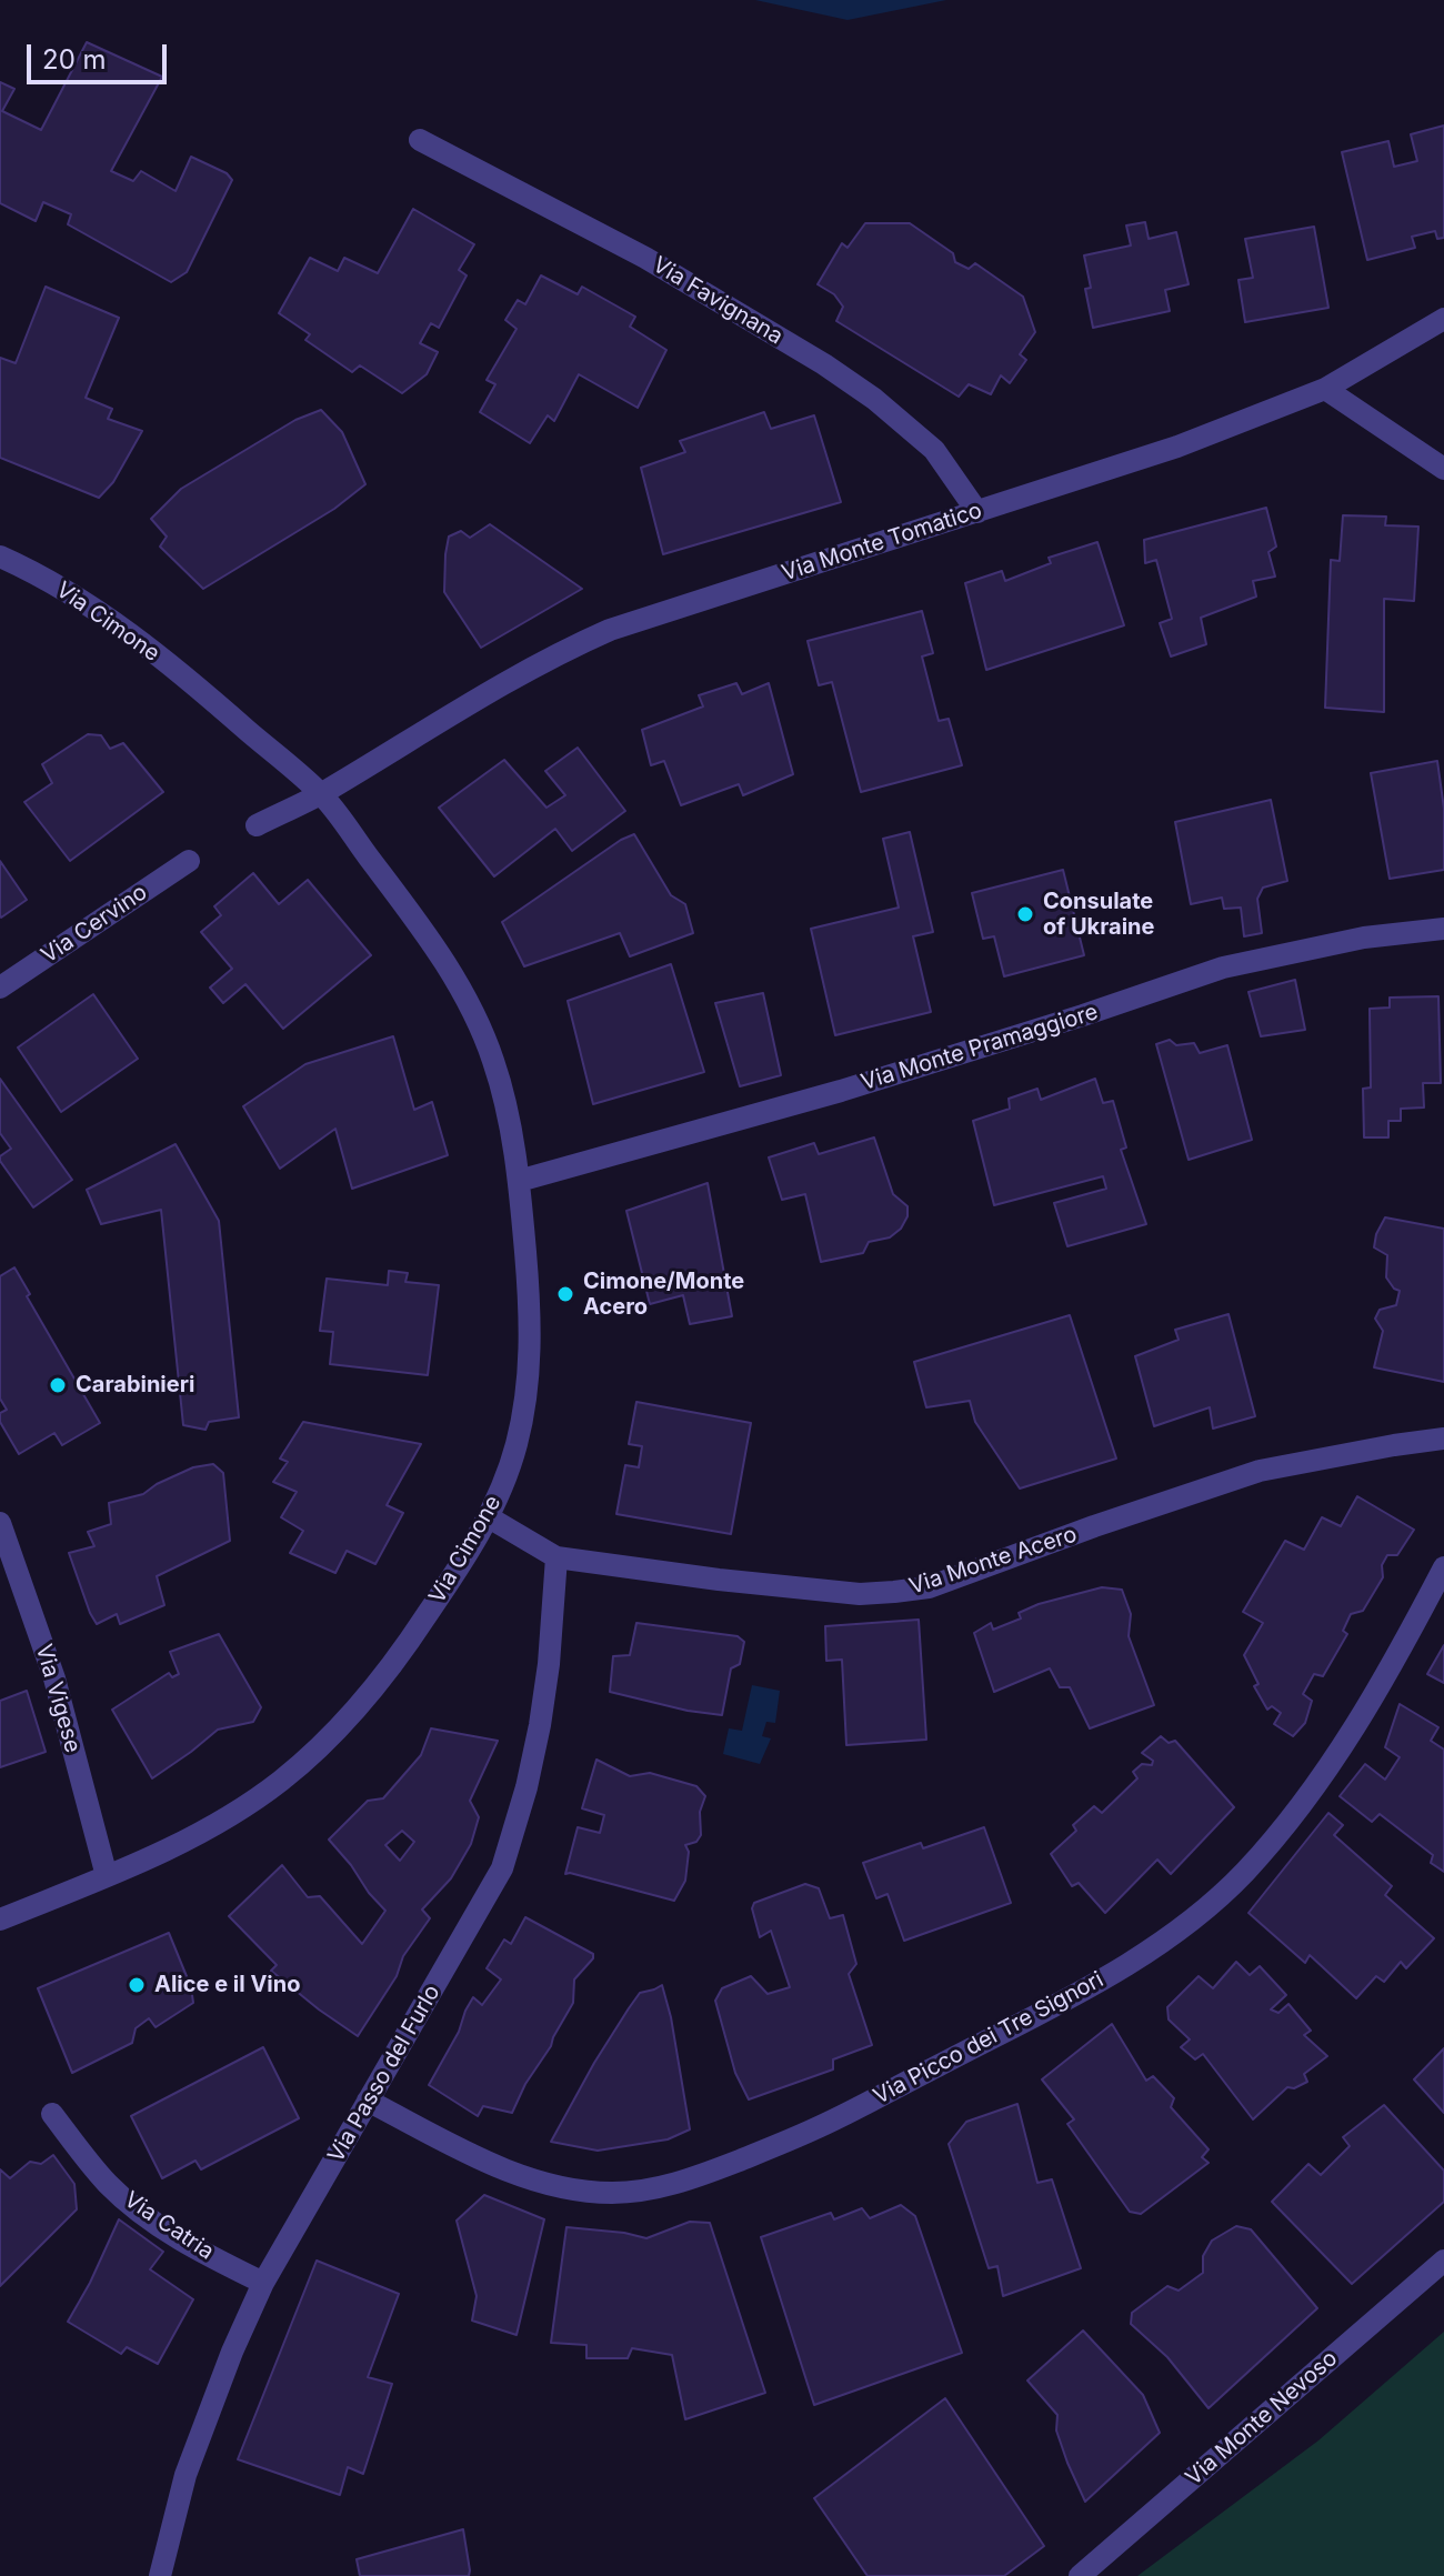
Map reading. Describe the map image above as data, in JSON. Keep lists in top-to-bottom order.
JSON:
{
  "streets": {
    "street": [
      "Via Favignana",
      "Via Monte Tomatico",
      "Via Cimone",
      "Via Cervino",
      "Via Monte Pramaggiore",
      "Via Monte Acero",
      "Via Vigese",
      "Via Picco dei Tre Signori",
      "Via Passo del Furlo",
      "Via Catria",
      "Via Monte Nevoso"
    ]
  },
  "crossings": [
    ["Via Favignana", "Via Monte Tomatico"],
    ["Via Monte Tomatico", "Via Cimone"],
    ["Via Cimone", "Via Monte Pramaggiore"],
    ["Via Cimone", "Via Monte Acero"],
    ["Via Cimone", "Via Vigese"],
    ["Via Monte Acero", "Via Passo del Furlo"],
    ["Via Picco dei Tre Signori", "Via Passo del Furlo"],
    ["Via Passo del Furlo", "Via Catria"]
  ],
  "places": [
    "Consulate of Ukraine",
    "Cimone/Monte Acero",
    "Carabinieri",
    "Alice e il Vino"
  ],
  "scale_bar": "20 m"
}
